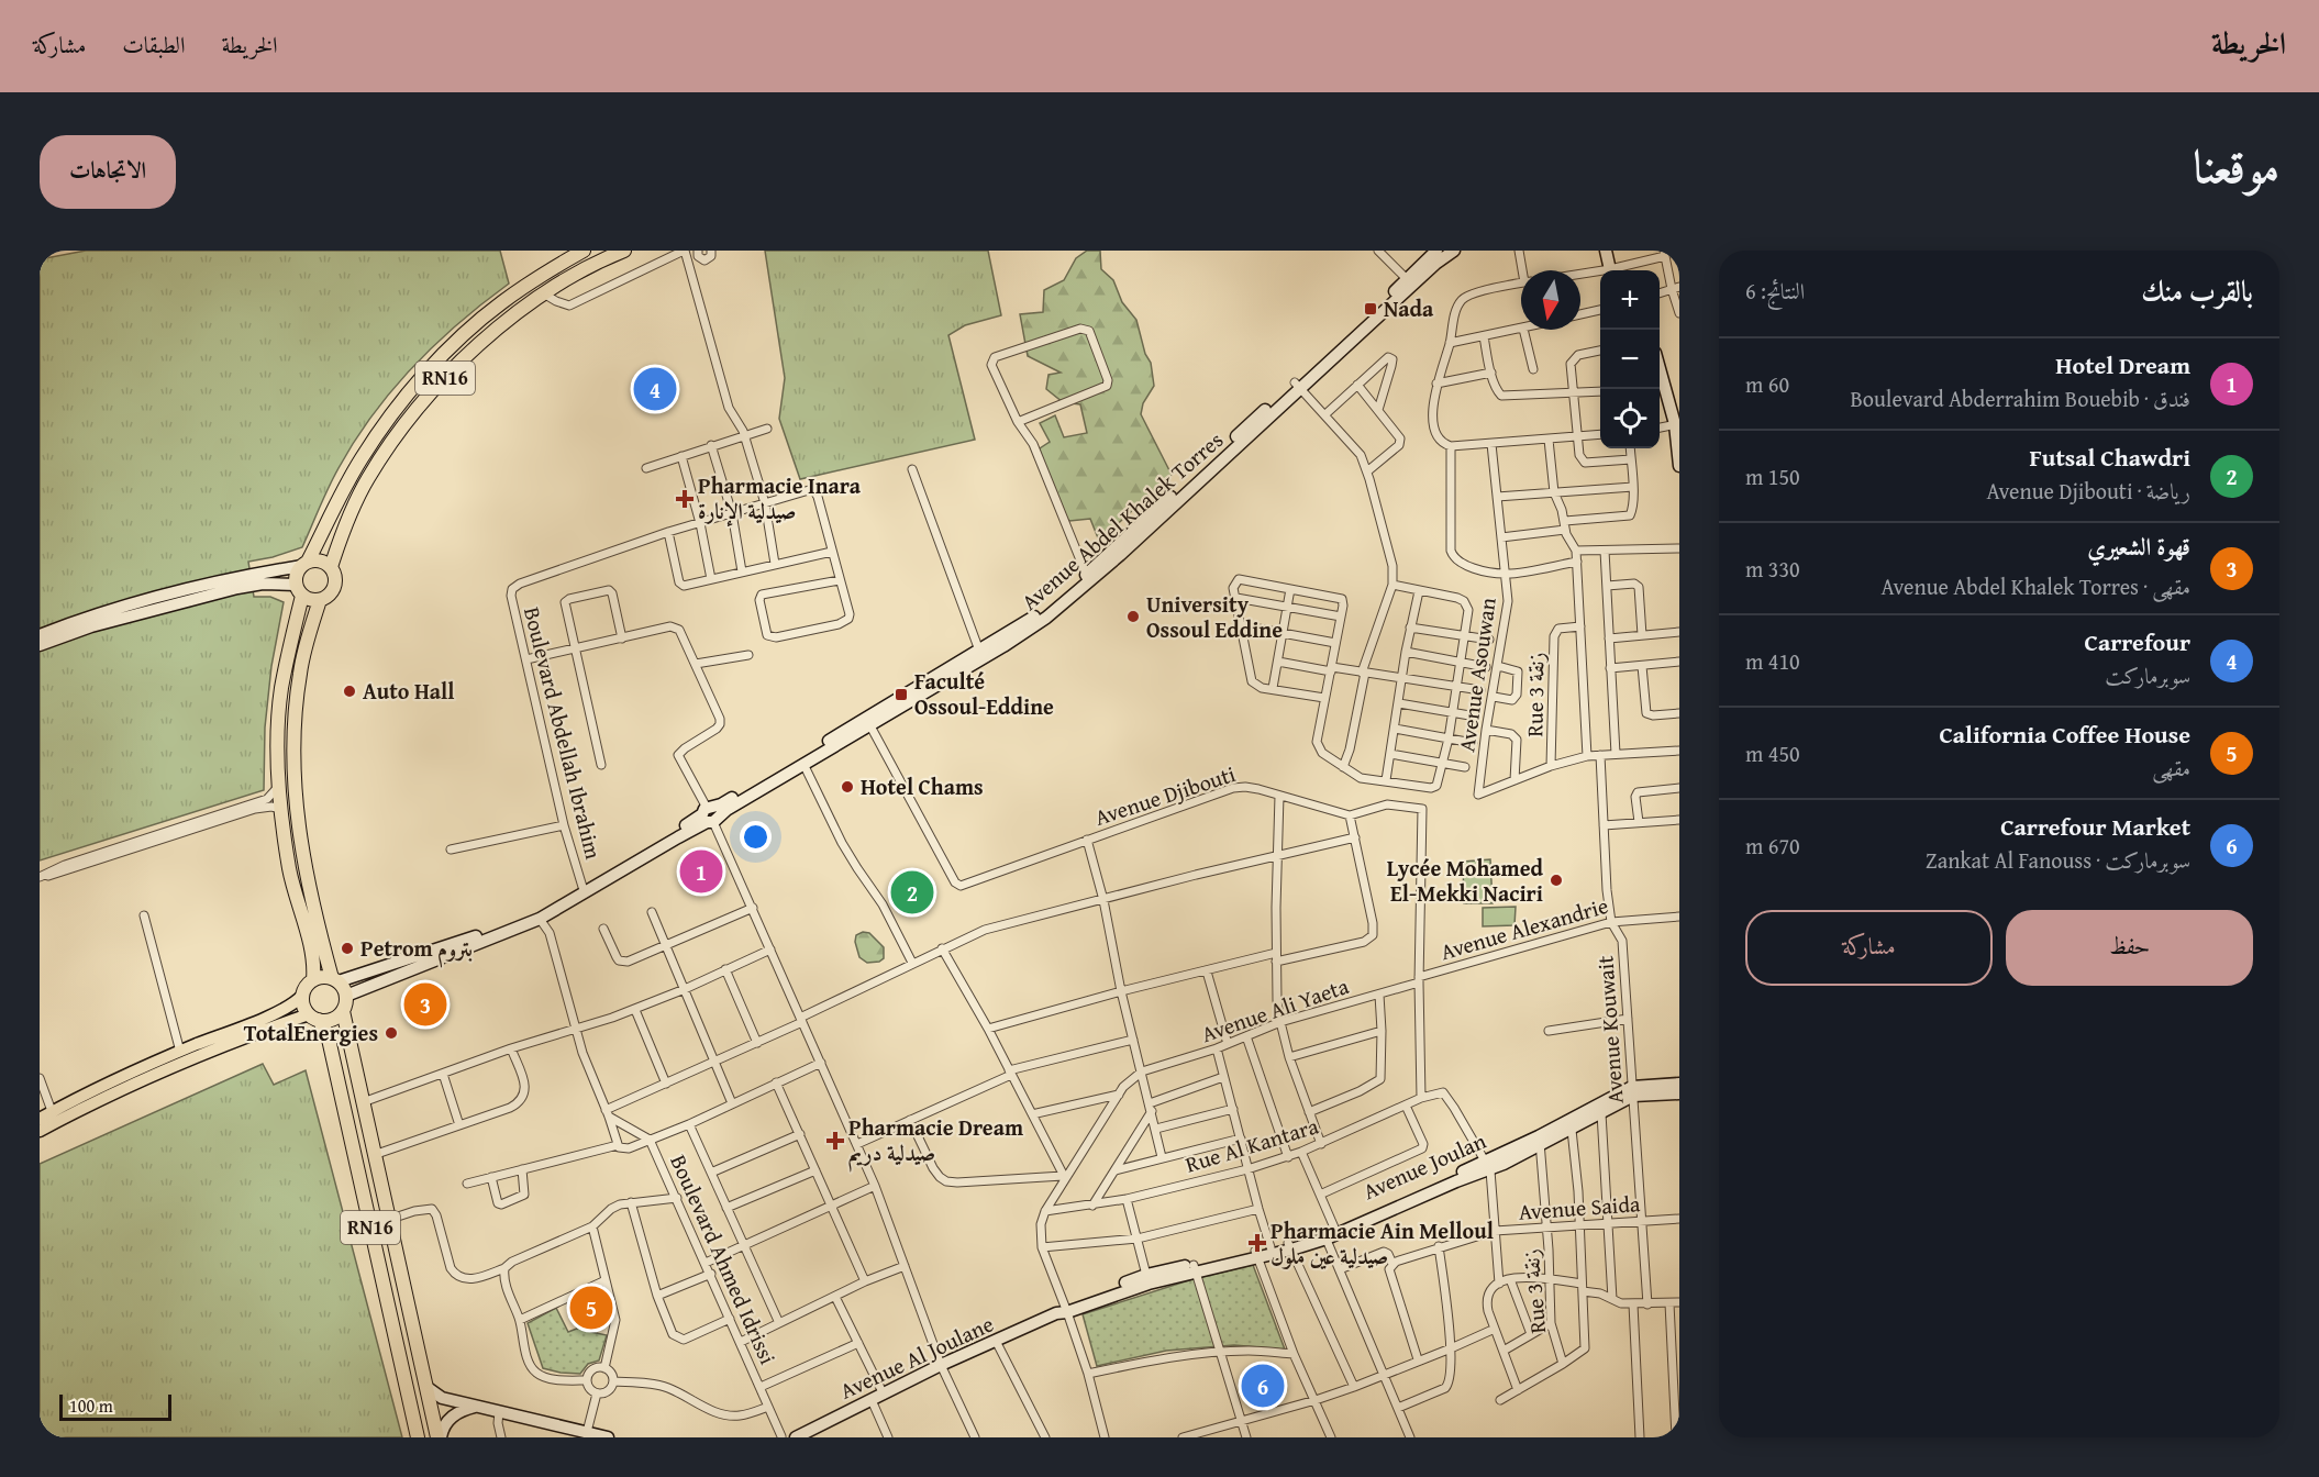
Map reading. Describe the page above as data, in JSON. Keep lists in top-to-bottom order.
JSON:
{
  "streets": {
    "highway": ["RN16"],
    "main road": ["Avenue Abdel Khalek Torres", "Avenue Joulan", "Avenue Al Joulane"],
    "street": [
      "Avenue Asouwan",
      "Rue 3 زنقة",
      "Boulevard Abdellah Ibrahim",
      "Avenue Djibouti",
      "Avenue Alexandrie",
      "Avenue Ali Yaeta",
      "Avenue Kouwait",
      "Rue Al Kantara",
      "Avenue Saida",
      "Boulevard Ahmed Idrissi"
    ]
  },
  "crossings": [
    ["RN16", "Avenue Abdel Khalek Torres"],
    ["Avenue Abdel Khalek Torres", "Boulevard Abdellah Ibrahim"],
    ["Avenue Abdel Khalek Torres", "Avenue Djibouti"],
    ["Rue 3 زنقة", "Avenue Joulan"],
    ["Rue 3 زنقة", "Avenue Saida"],
    ["Avenue Alexandrie", "Avenue Ali Yaeta"],
    ["Avenue Alexandrie", "Avenue Kouwait"],
    ["Avenue Kouwait", "Avenue Joulan"],
    ["Avenue Kouwait", "Avenue Saida"],
    ["Avenue Joulan", "Avenue Al Joulane"]
  ],
  "places": {
    "transit": ["Nada", "Faculté Ossoul-Eddine"],
    "health": ["Pharmacie Inara صيدلية الإنارة", "Pharmacie Dream صيدلية دريم", "Pharmacie Ain Melloul صيدلية عين ملول"],
    "other": [
      "University Ossoul Eddine",
      "Auto Hall",
      "Hotel Chams",
      "Lycée Mohamed El-Mekki Naciri",
      "Petrom بتروم",
      "TotalEnergies"
    ]
  },
  "scale_bar": "100 m",
  "north": "bottom",
  "page": {
    "header": "الخريطة",
    "nav": ["الخريطة", "الطبقات", "مشاركة"],
    "title": "موقعنا",
    "buttons": [
      "الاتجاهات",
      ["حفظ", "مشاركة"]
    ],
    "heading": ["بالقرب منك", "النتائج: 6"],
    "map_buttons": ["+", "−"],
    "list": [
      {
        "mark": "1",
        "name": "Hotel Dream",
        "note": "فندق · Boulevard Abderrahim Bouebib",
        "value": "60 m"
      },
      {
        "mark": "2",
        "name": "Futsal Chawdri",
        "note": "رياضة · Avenue Djibouti",
        "value": "150 m"
      },
      {
        "mark": "3",
        "name": "قهوة الشعيري",
        "note": "مقهى · Avenue Abdel Khalek Torres",
        "value": "330 m"
      },
      {
        "mark": "4",
        "name": "Carrefour",
        "note": "سوبرماركت",
        "value": "410 m"
      },
      {
        "mark": "5",
        "name": "California Coffee House",
        "note": "مقهى",
        "value": "450 m"
      },
      {
        "mark": "6",
        "name": "Carrefour Market",
        "note": "سوبرماركت · Zankat Al Fanouss",
        "value": "670 m"
      }
    ],
    "pins": [
      "4",
      "1",
      "2",
      "3",
      "5",
      "6"
    ],
    "scale": "100 m"
  }
}
